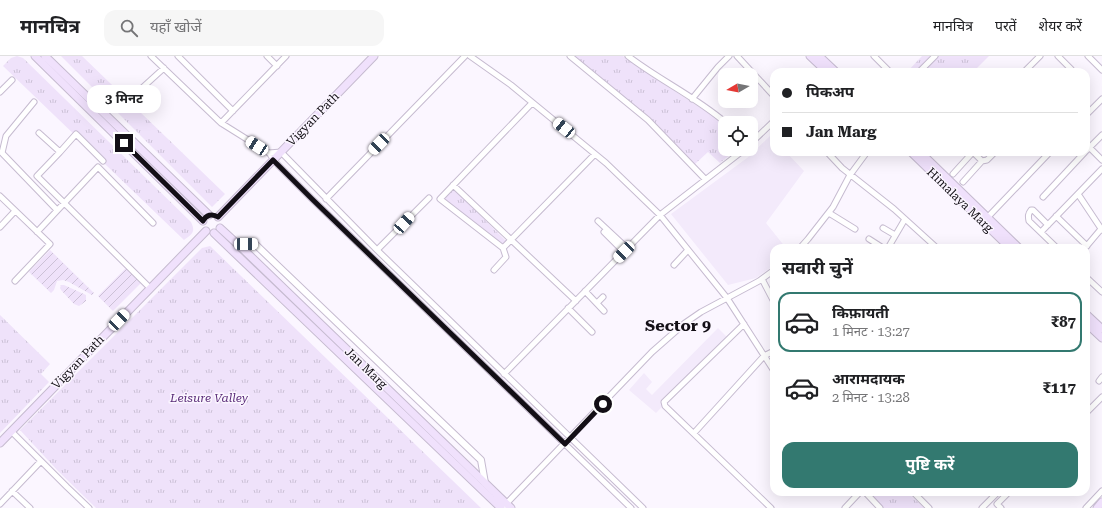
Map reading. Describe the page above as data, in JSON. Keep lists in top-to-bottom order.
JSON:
{
  "streets": {
    "main road": ["Vigyan Path", "Himalaya Marg", "Jan Marg"]
  },
  "crossings": [
    ["Vigyan Path", "Jan Marg"]
  ],
  "districts": ["Sector 9"],
  "parks": ["Leisure Valley"],
  "north": "left",
  "page": {
    "header": "मानचित्र",
    "search": "यहाँ खोजें",
    "nav": ["मानचित्र", "परतें", "शेयर करें"],
    "banner": ["पिकअप", "Jan Marg"],
    "bubble": "3 मिनट",
    "heading": "सवारी चुनें",
    "list": [
      {
        "name": "किफ़ायती",
        "note": "1 मिनट · 13:27",
        "value": "₹87"
      },
      {
        "name": "आरामदायक",
        "note": "2 मिनट · 13:28",
        "value": "₹117"
      }
    ],
    "buttons": "पुष्टि करें"
  }
}
